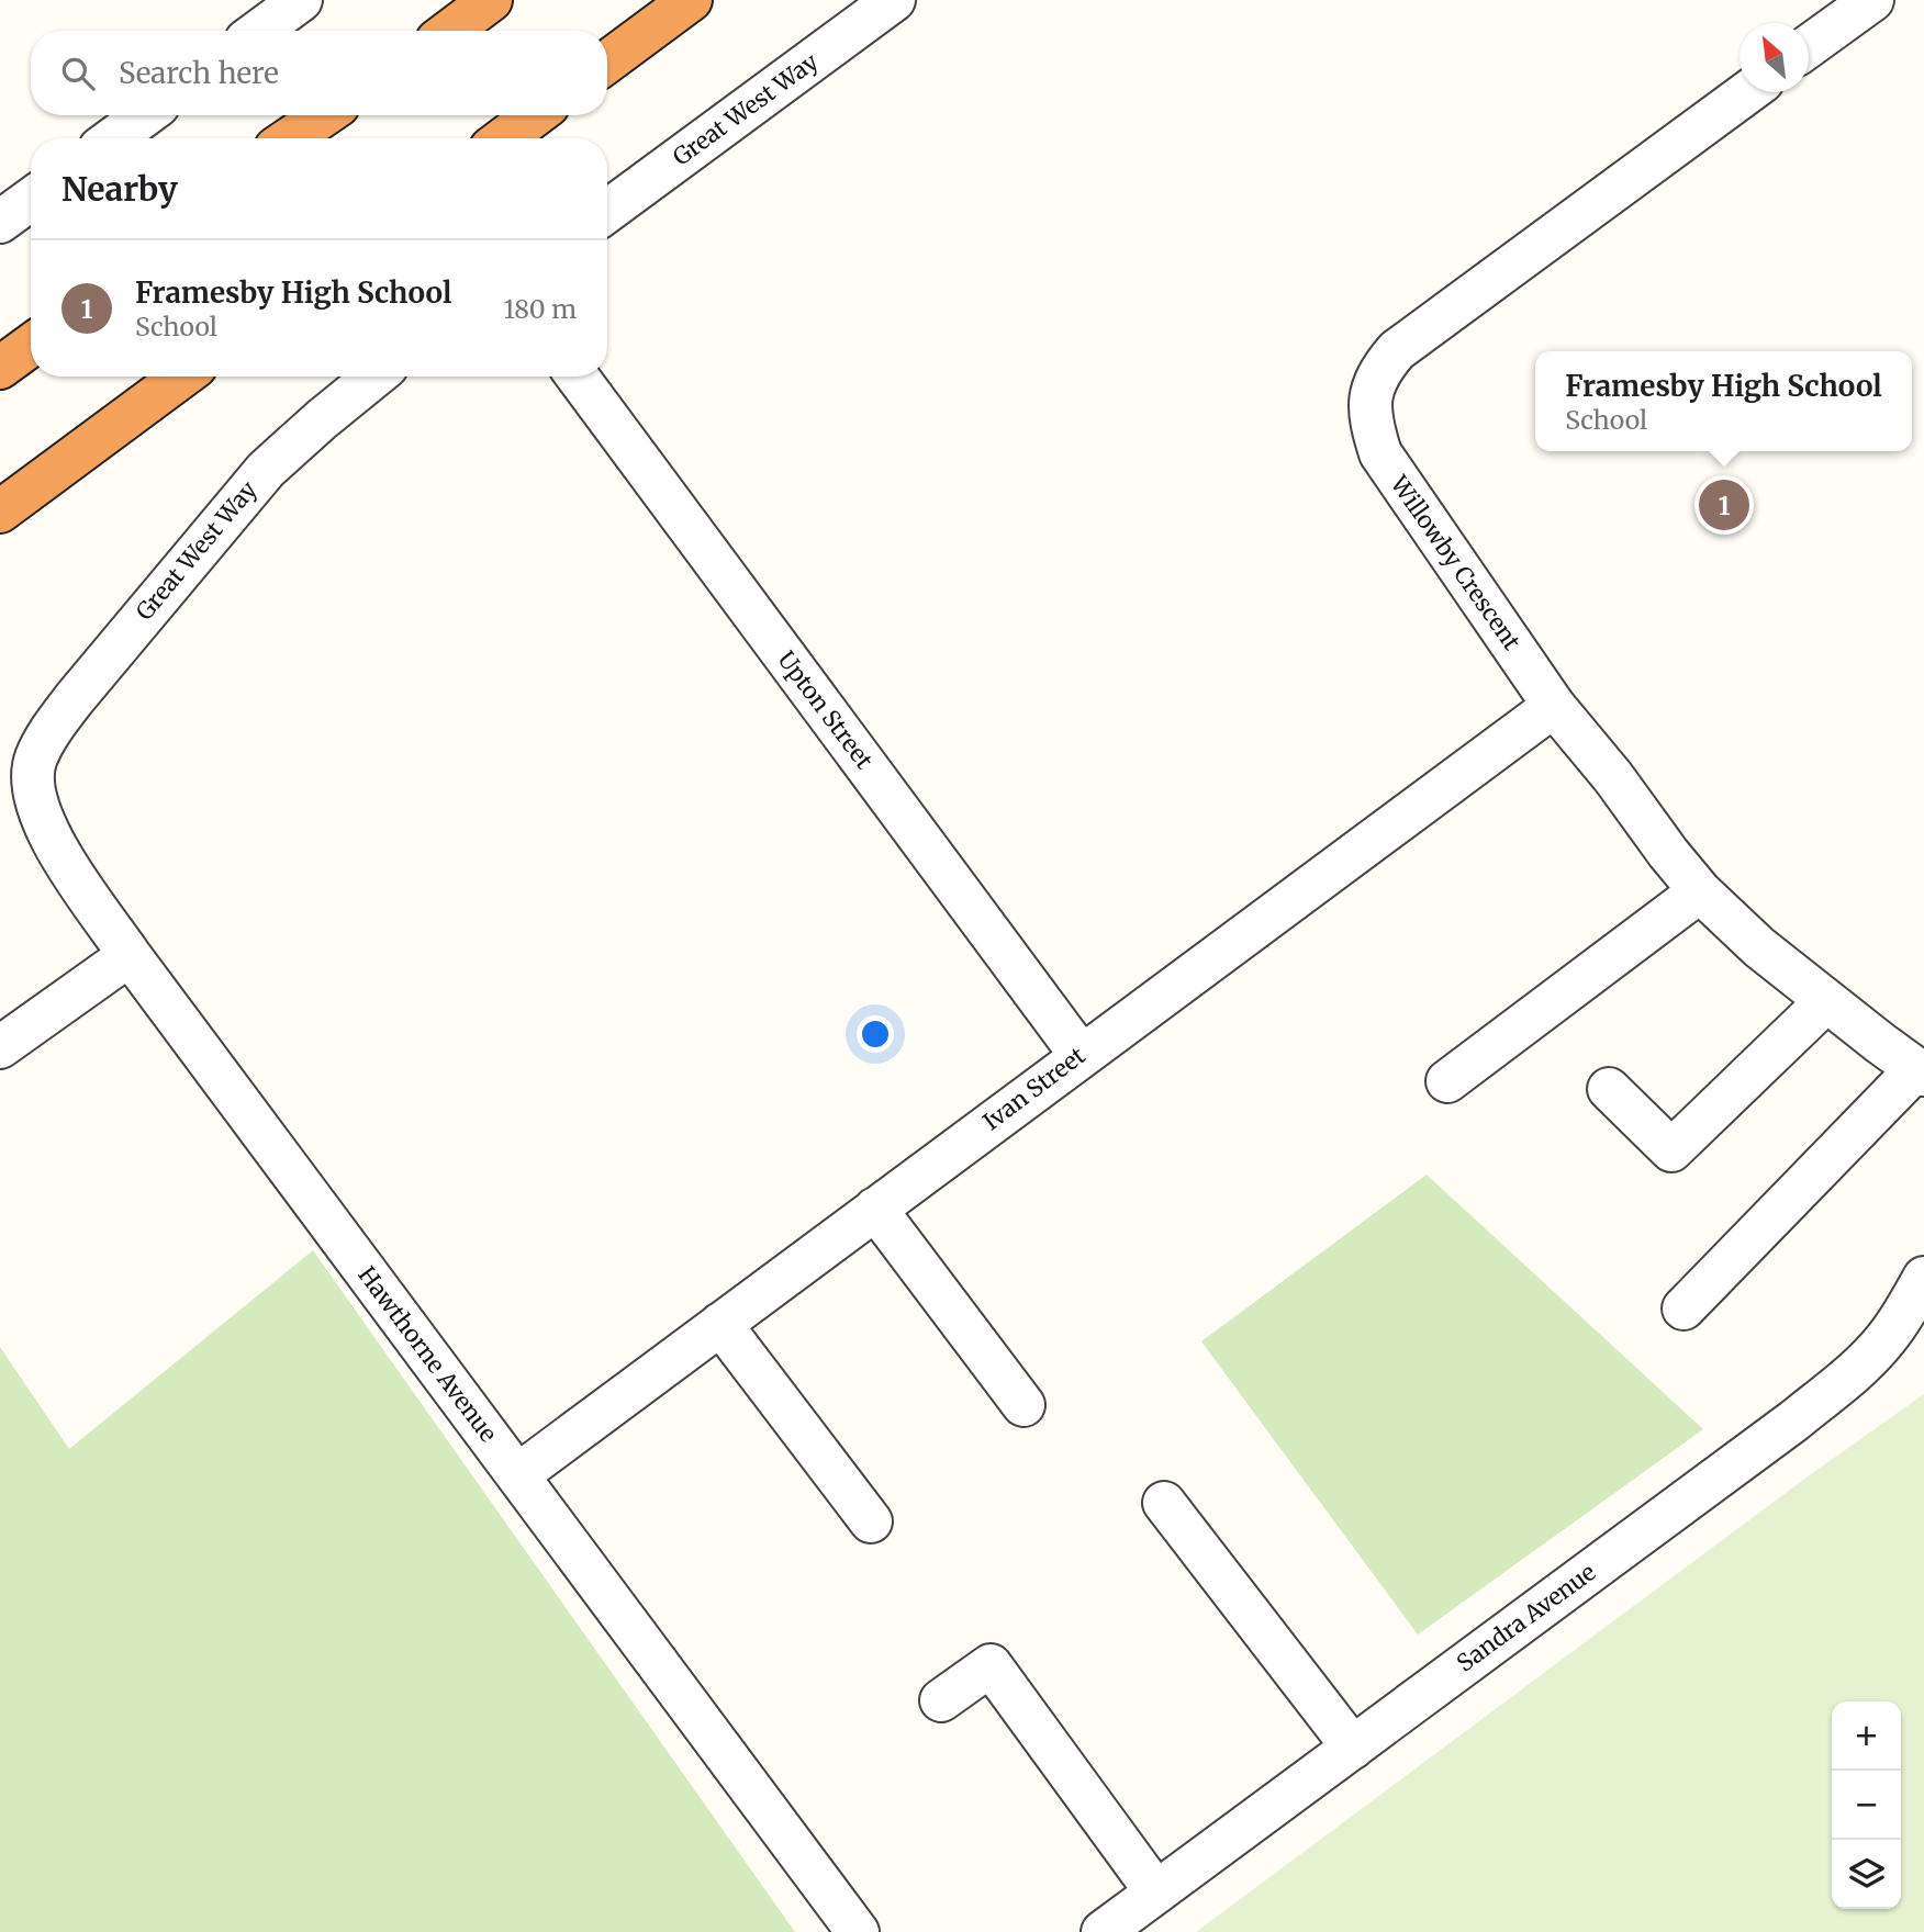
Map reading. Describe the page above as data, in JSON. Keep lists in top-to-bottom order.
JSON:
{
  "streets": {
    "street": [
      "Great West Way",
      "Willowby Crescent",
      "Upton Street",
      "Ivan Street",
      "Hawthorne Avenue",
      "Sandra Avenue"
    ]
  },
  "crossings": [
    ["Great West Way", "Hawthorne Avenue"],
    ["Willowby Crescent", "Ivan Street"],
    ["Upton Street", "Ivan Street"],
    ["Ivan Street", "Hawthorne Avenue"]
  ],
  "north": "top left",
  "page": {
    "search": "Search here",
    "heading": "Nearby",
    "list": [
      {
        "mark": "1",
        "name": "Framesby High School",
        "note": "School",
        "value": "180 m"
      }
    ],
    "popup": ["Framesby High School", "School"],
    "pins": "1",
    "map_buttons": ["+", "−"]
  }
}
